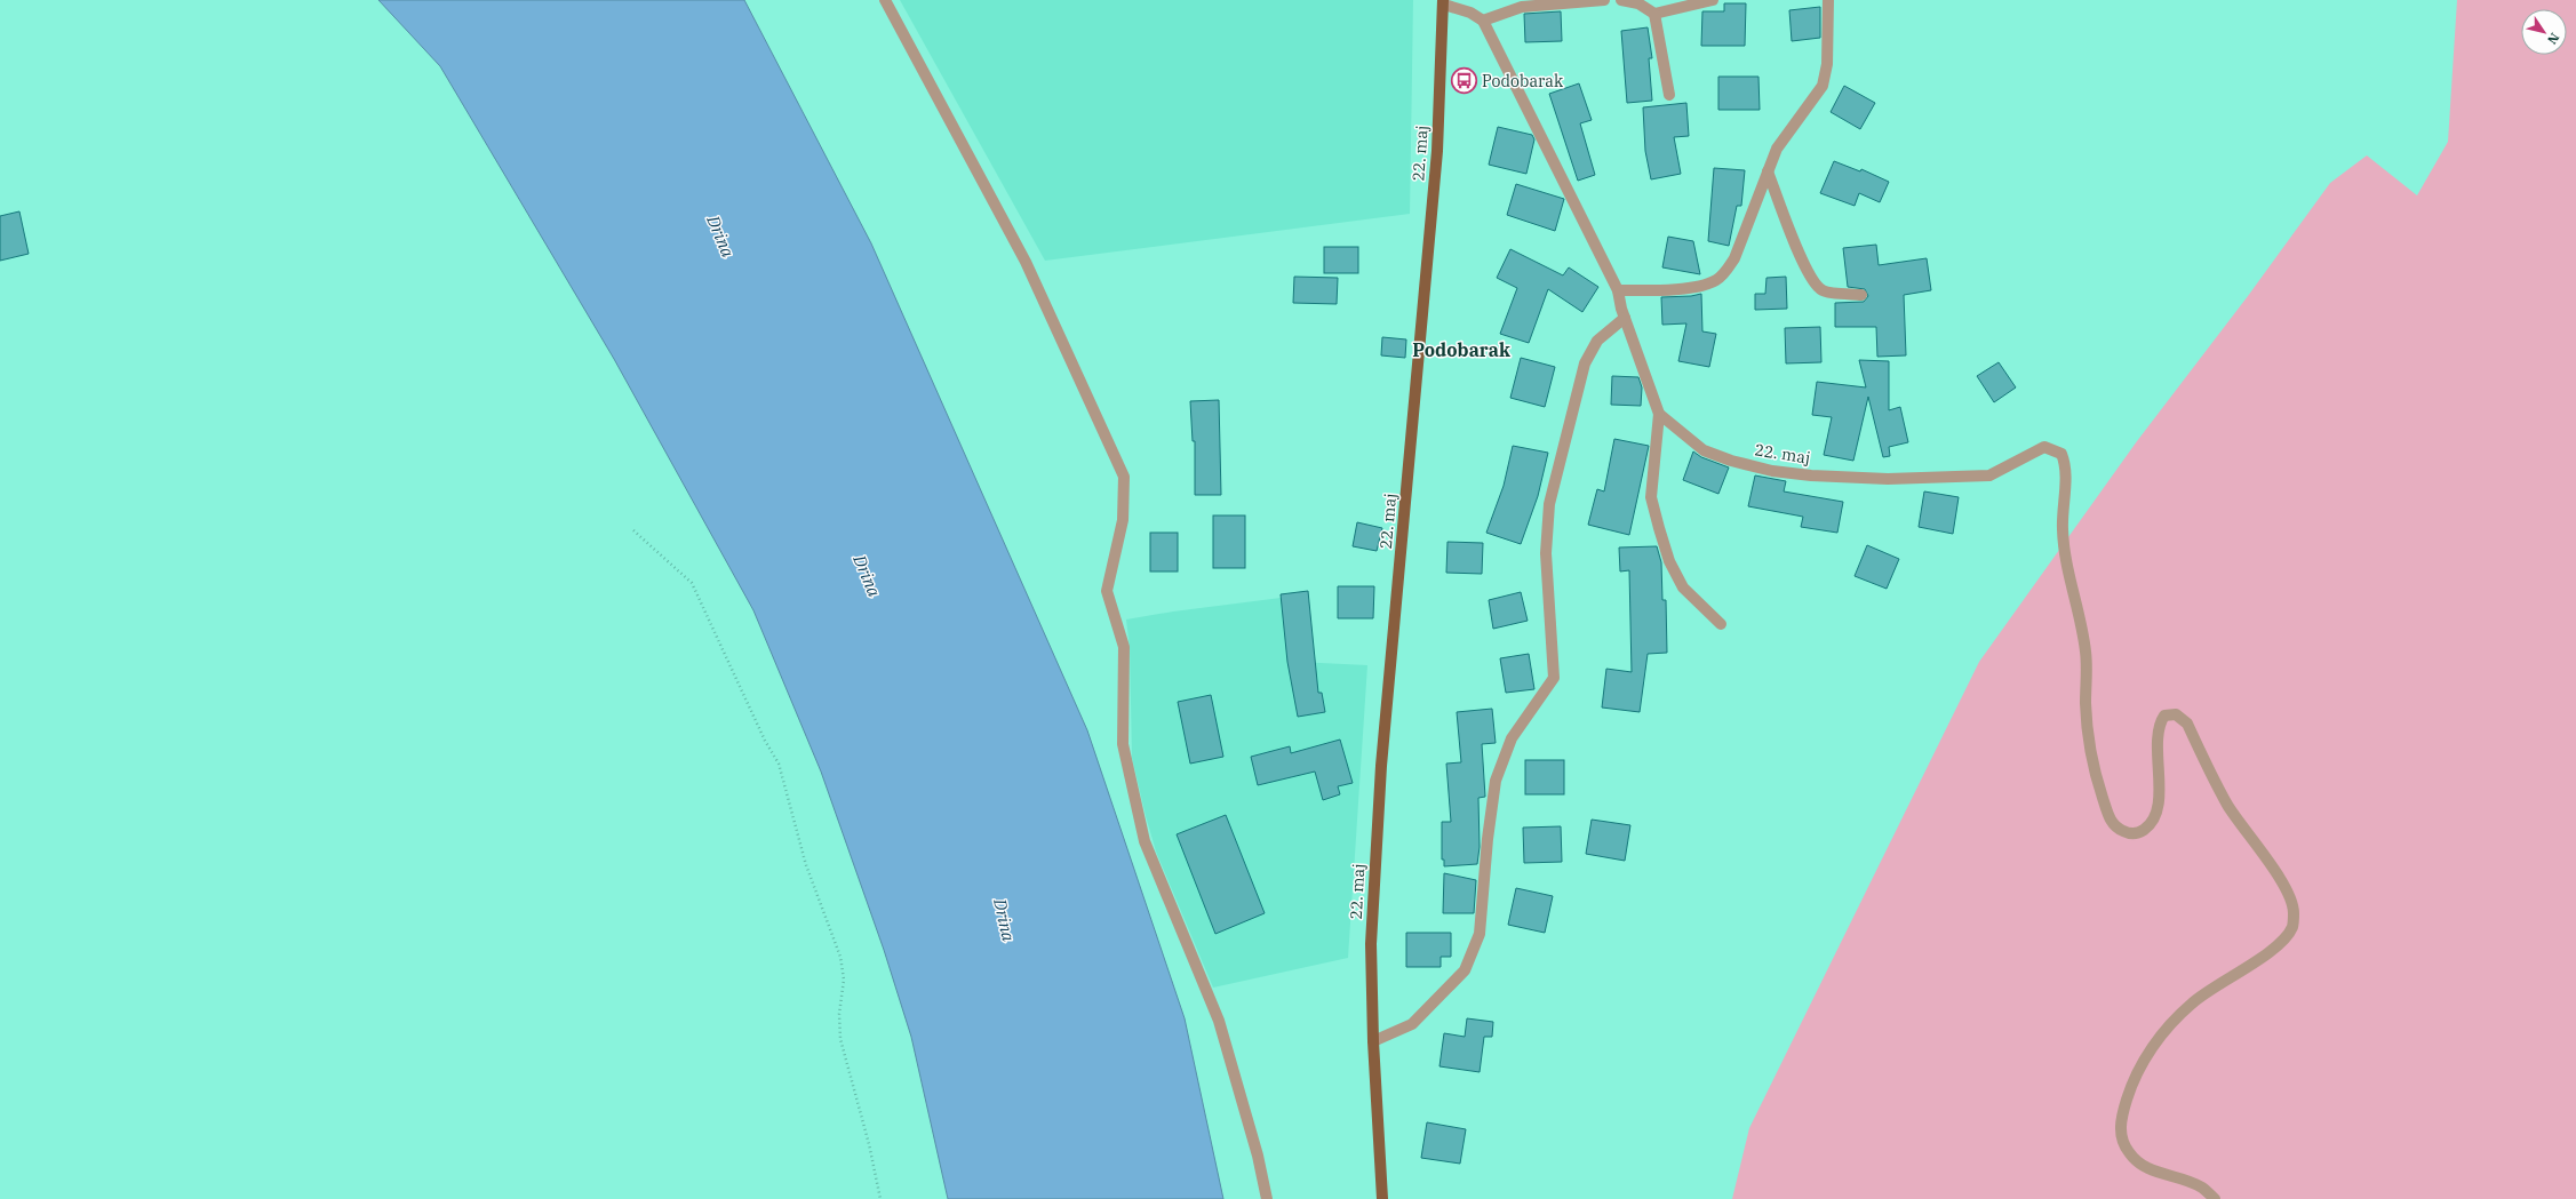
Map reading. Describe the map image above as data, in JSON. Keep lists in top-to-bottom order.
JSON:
{
  "streets": {
    "main road": ["22. maj"]
  },
  "districts": ["Podobarak"],
  "water": ["Drina"],
  "places": {
    "bus stop": ["Podobarak"]
  },
  "north": "bottom right"
}
